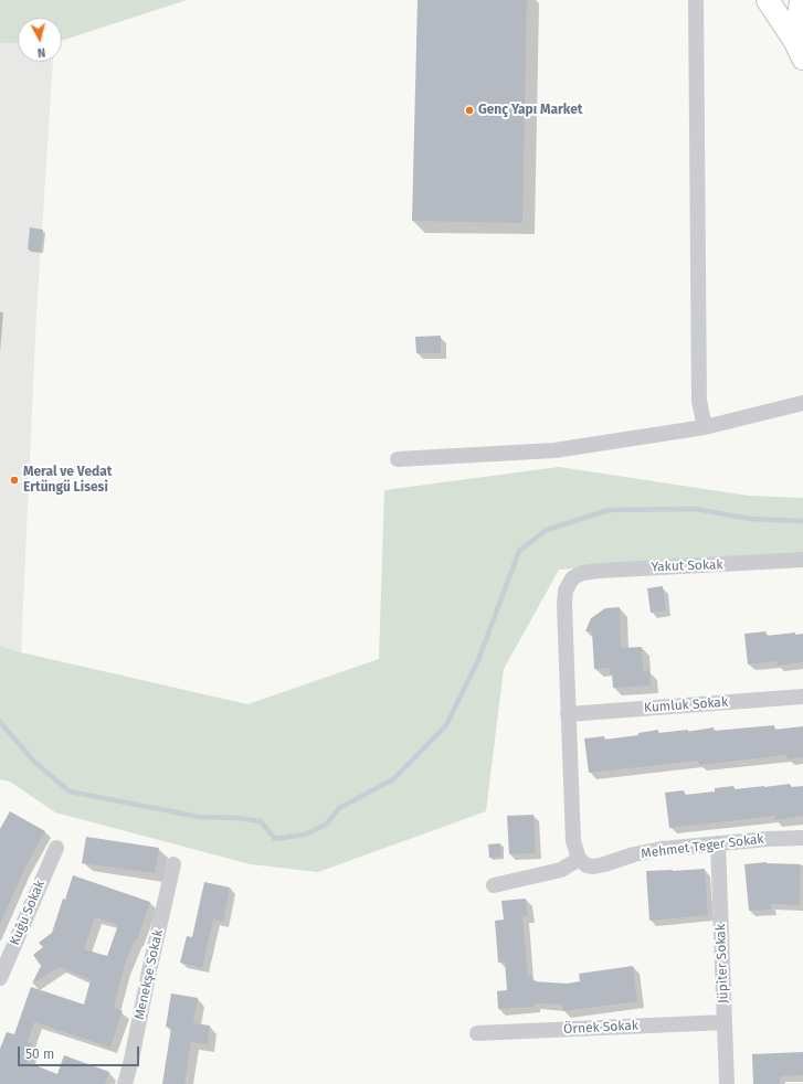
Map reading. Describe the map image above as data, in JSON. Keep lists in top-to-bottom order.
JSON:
{
  "streets": {
    "street": [
      "Yakut Sokak",
      "Kumluk Sokak",
      "Mehmet Teger Sokak",
      "Kuğu Sokak",
      "Jüpiter Sokak",
      "Menekşe Sokak",
      "Örnek Sokak"
    ]
  },
  "crossings": [
    ["Yakut Sokak", "Kumluk Sokak"],
    ["Mehmet Teger Sokak", "Jüpiter Sokak"],
    ["Jüpiter Sokak", "Örnek Sokak"]
  ],
  "places": ["Genç Yapı Market", "Meral ve Vedat Ertüngü Lisesi"],
  "scale_bar": "50 m",
  "north": "bottom"
}
